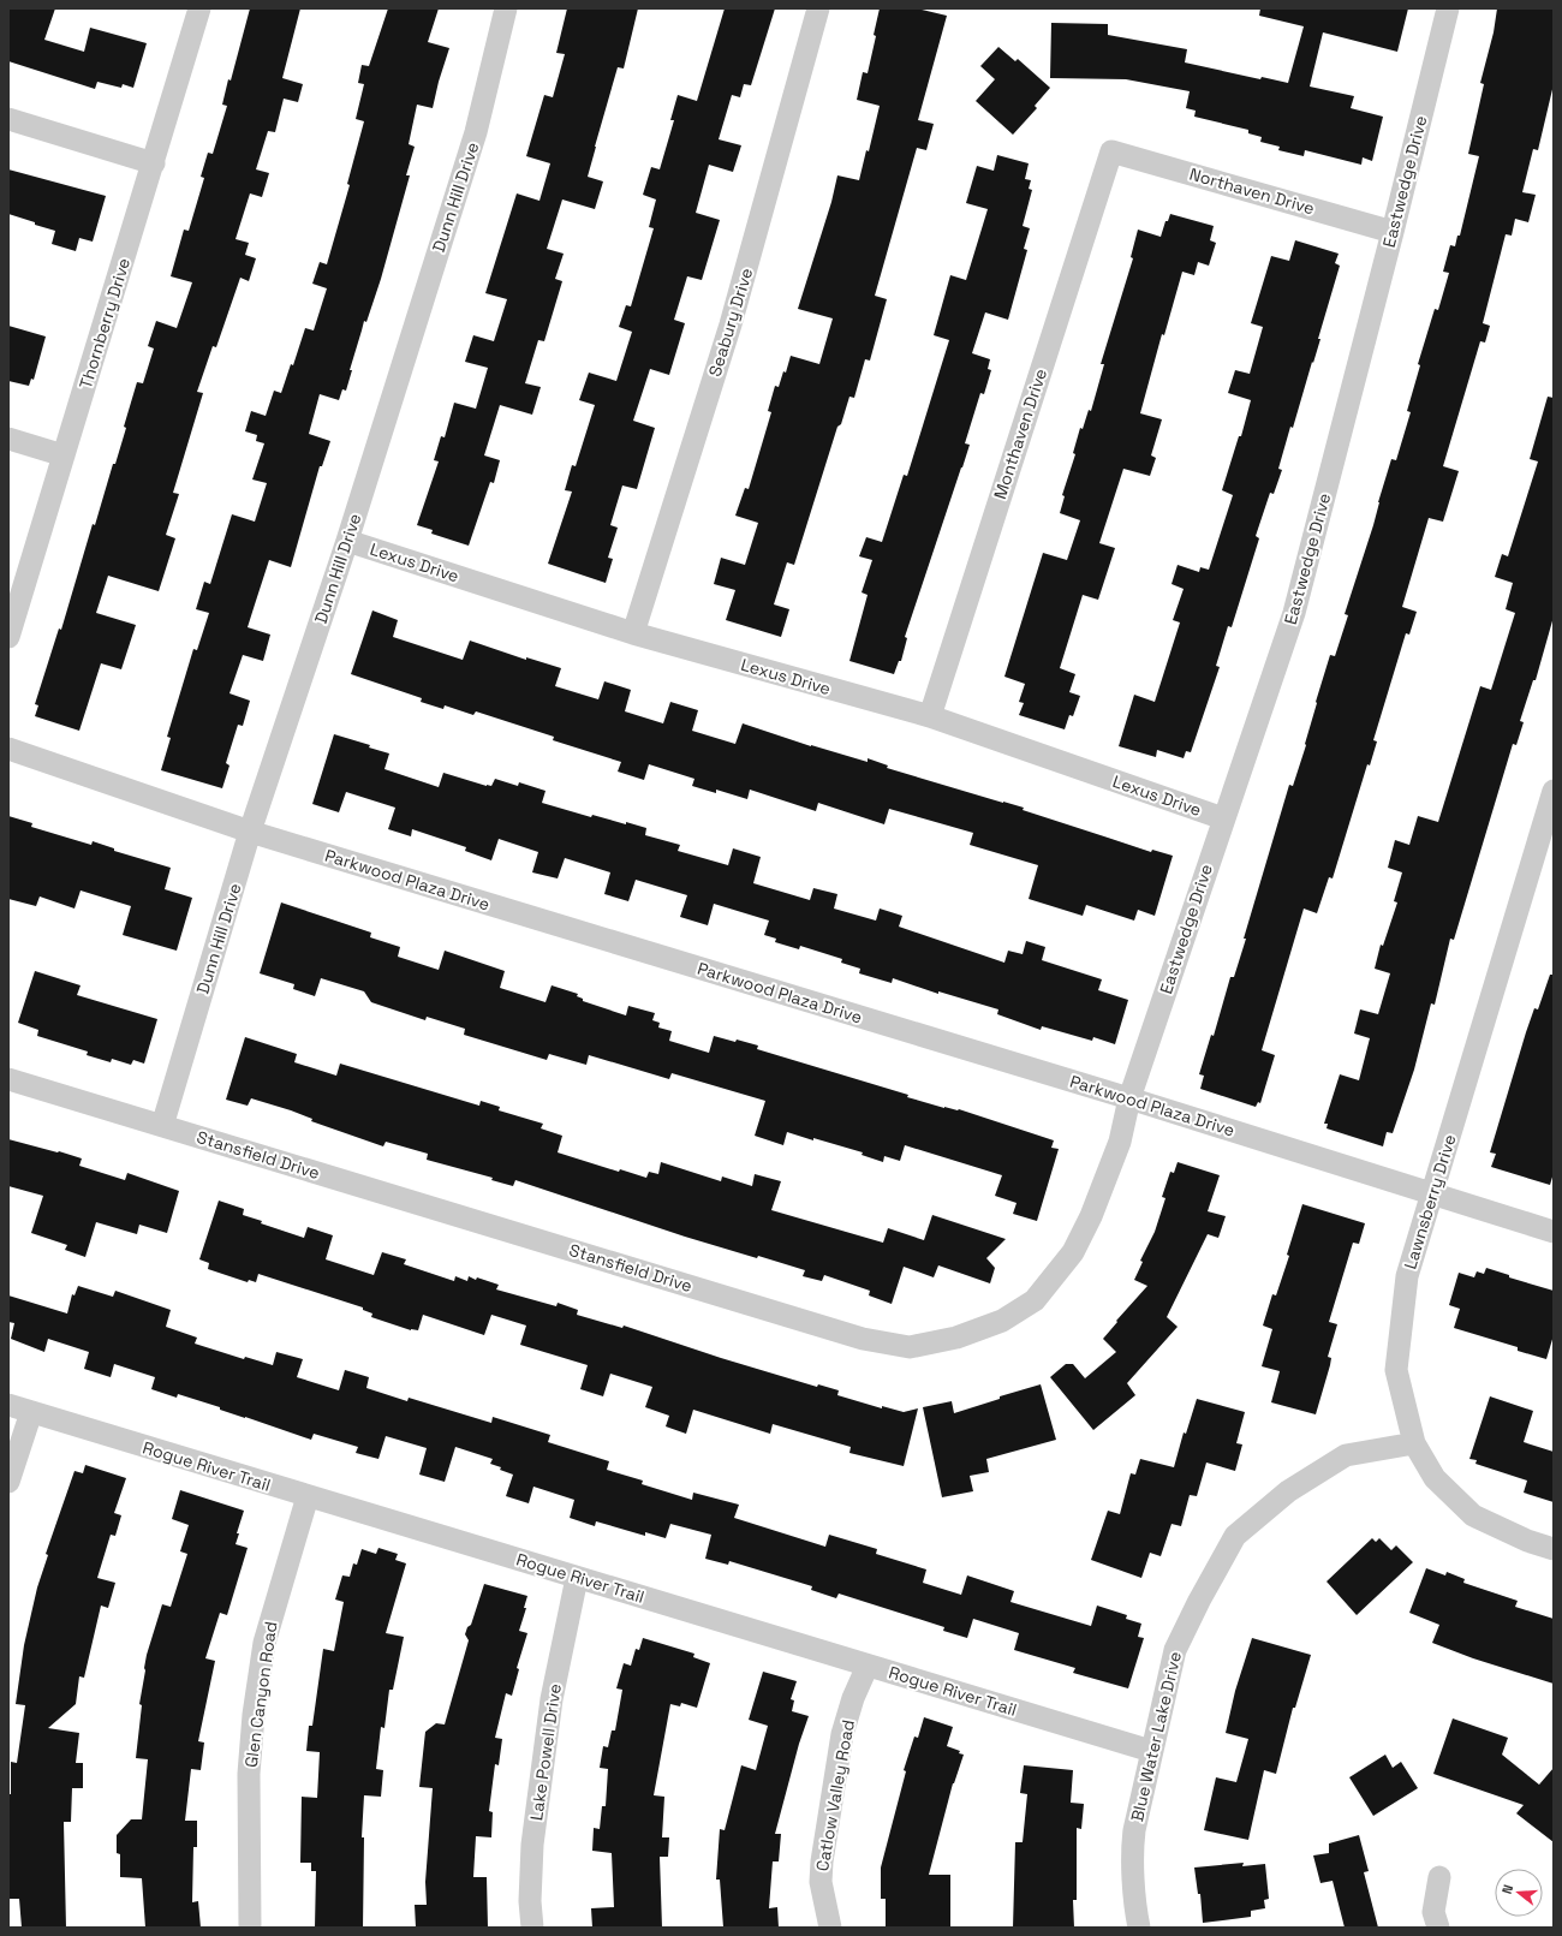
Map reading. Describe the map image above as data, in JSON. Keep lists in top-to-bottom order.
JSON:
{
  "streets": {
    "street": [
      "Eastwedge Drive",
      "Northaven Drive",
      "Dunn Hill Drive",
      "Seabury Drive",
      "Thornberry Drive",
      "Monthaven Drive",
      "Lexus Drive",
      "Parkwood Plaza Drive",
      "Stansfield Drive",
      "Lawnsberry Drive",
      "Rogue River Trail",
      "Glen Canyon Road",
      "Blue Water Lake Drive",
      "Lake Powell Drive",
      "Catlow Valley Road"
    ]
  },
  "crossings": [
    ["Eastwedge Drive", "Northaven Drive"],
    ["Eastwedge Drive", "Lexus Drive"],
    ["Eastwedge Drive", "Parkwood Plaza Drive"],
    ["Eastwedge Drive", "Stansfield Drive"],
    ["Northaven Drive", "Monthaven Drive"],
    ["Dunn Hill Drive", "Lexus Drive"],
    ["Dunn Hill Drive", "Parkwood Plaza Drive"],
    ["Dunn Hill Drive", "Stansfield Drive"],
    ["Seabury Drive", "Lexus Drive"],
    ["Monthaven Drive", "Lexus Drive"],
    ["Parkwood Plaza Drive", "Stansfield Drive"],
    ["Parkwood Plaza Drive", "Lawnsberry Drive"],
    ["Lawnsberry Drive", "Blue Water Lake Drive"],
    ["Rogue River Trail", "Glen Canyon Road"],
    ["Rogue River Trail", "Blue Water Lake Drive"],
    ["Rogue River Trail", "Lake Powell Drive"],
    ["Rogue River Trail", "Catlow Valley Road"]
  ],
  "north": "left"
}
